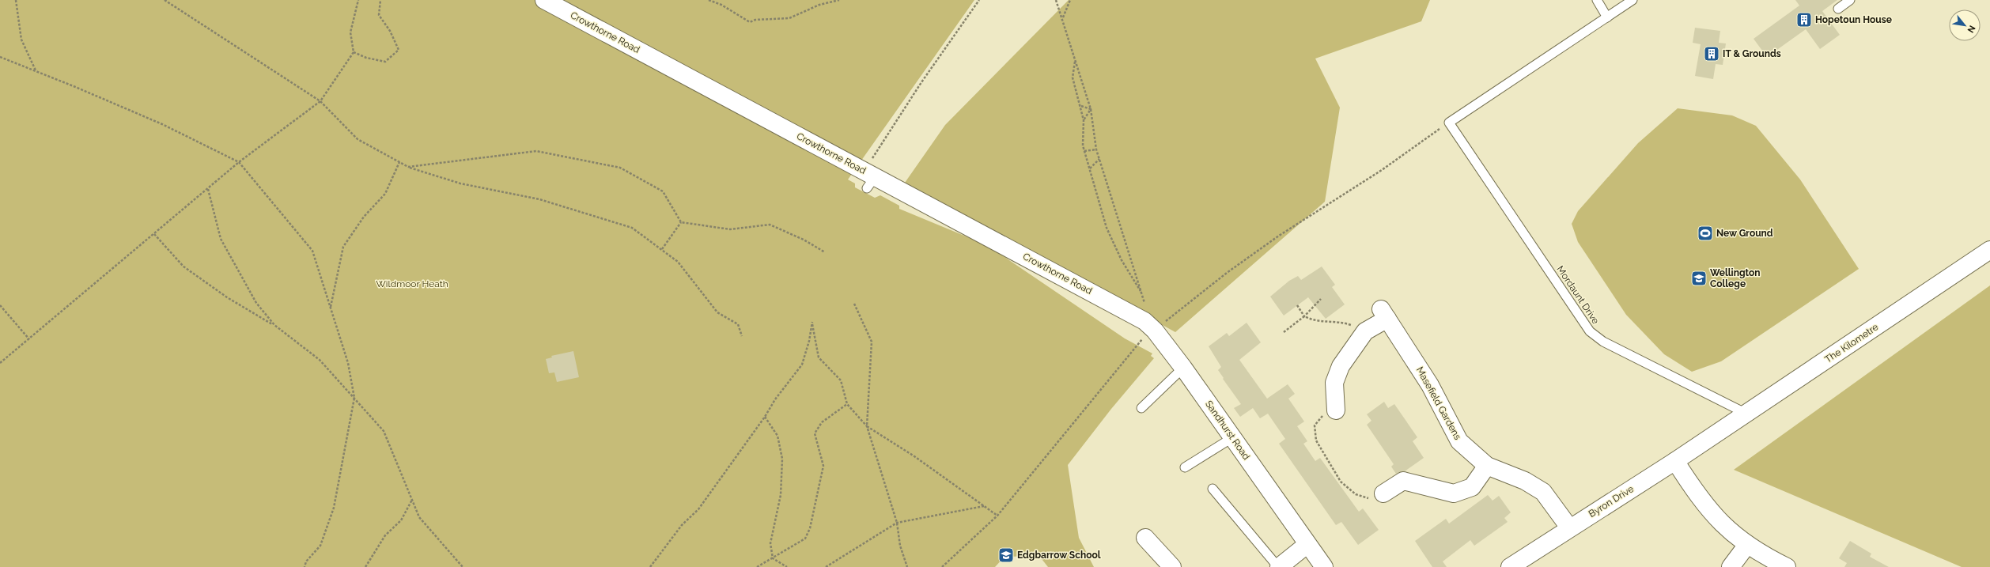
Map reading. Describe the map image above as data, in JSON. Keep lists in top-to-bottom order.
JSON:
{
  "streets": {
    "street": [
      "Crowthorne Road",
      "The Kilometre",
      "Masefield Gardens",
      "Sandhurst Road",
      "Byron Drive"
    ],
    "lane": ["Mordaunt Drive"]
  },
  "crossings": [
    ["Crowthorne Road", "Sandhurst Road"],
    ["Mordaunt Drive", "The Kilometre"],
    ["The Kilometre", "Byron Drive"],
    ["Masefield Gardens", "Byron Drive"]
  ],
  "parks": ["Wildmoor Heath"],
  "places": {
    "building": ["Hopetoun House", "IT & Grounds"],
    "sports": ["New Ground"],
    "school or university": ["Wellington College", "Edgbarrow School"]
  },
  "north": "bottom right"
}
